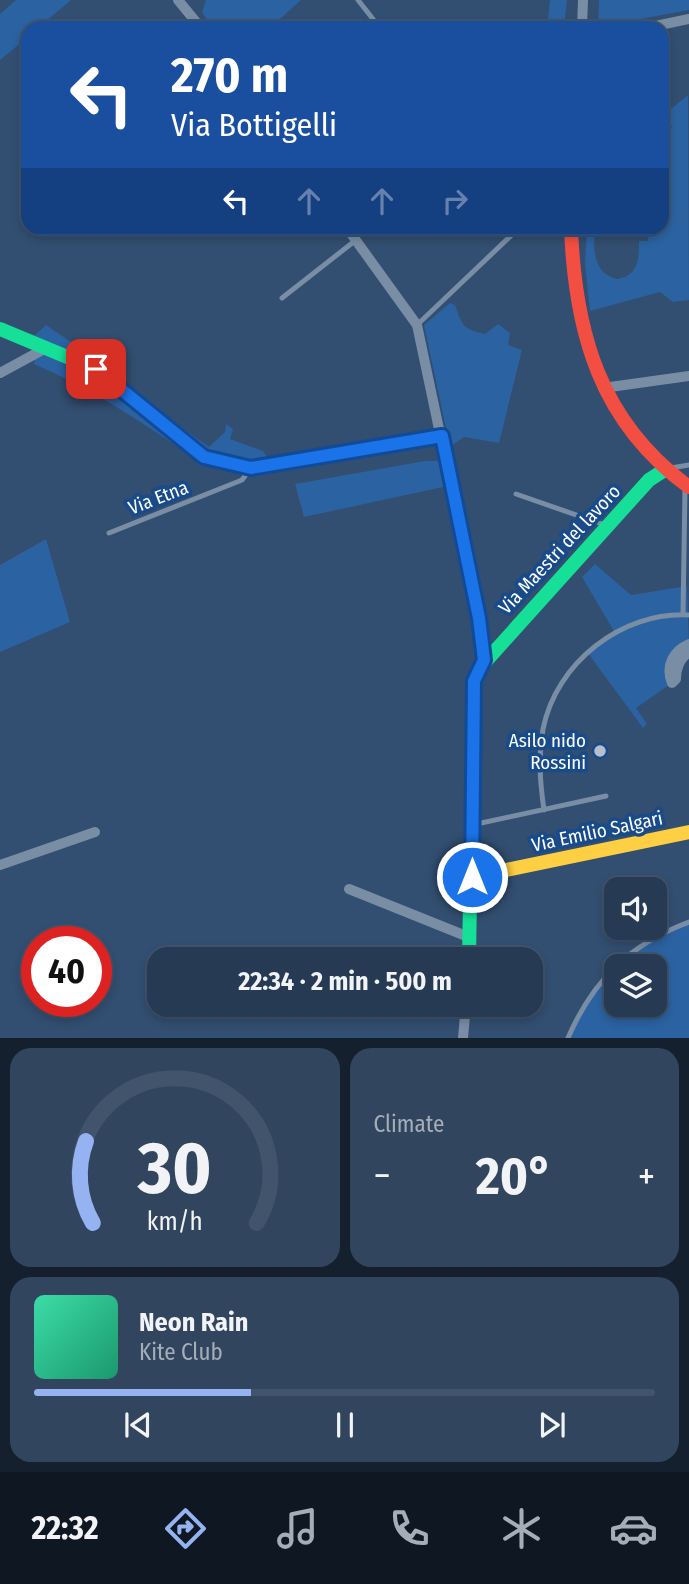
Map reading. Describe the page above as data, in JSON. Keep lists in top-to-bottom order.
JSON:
{
  "streets": {
    "street": ["Via Maestri del lavoro", "Via Emilio Salgari"],
    "lane": ["Via Etna"]
  },
  "places": ["Asilo nido Rossini"],
  "page": {
    "turn": ["270 m", "Via Bottigelli"],
    "limit": "40",
    "trip": "22:34 · 2 min · 500 m",
    "tile": "Climate",
    "heat": ["−", "20°", "+"],
    "song": ["Neon Rain", "Kite Club"],
    "tabs": "22:32",
    "gauge": ["30", "km/h"]
  }
}
